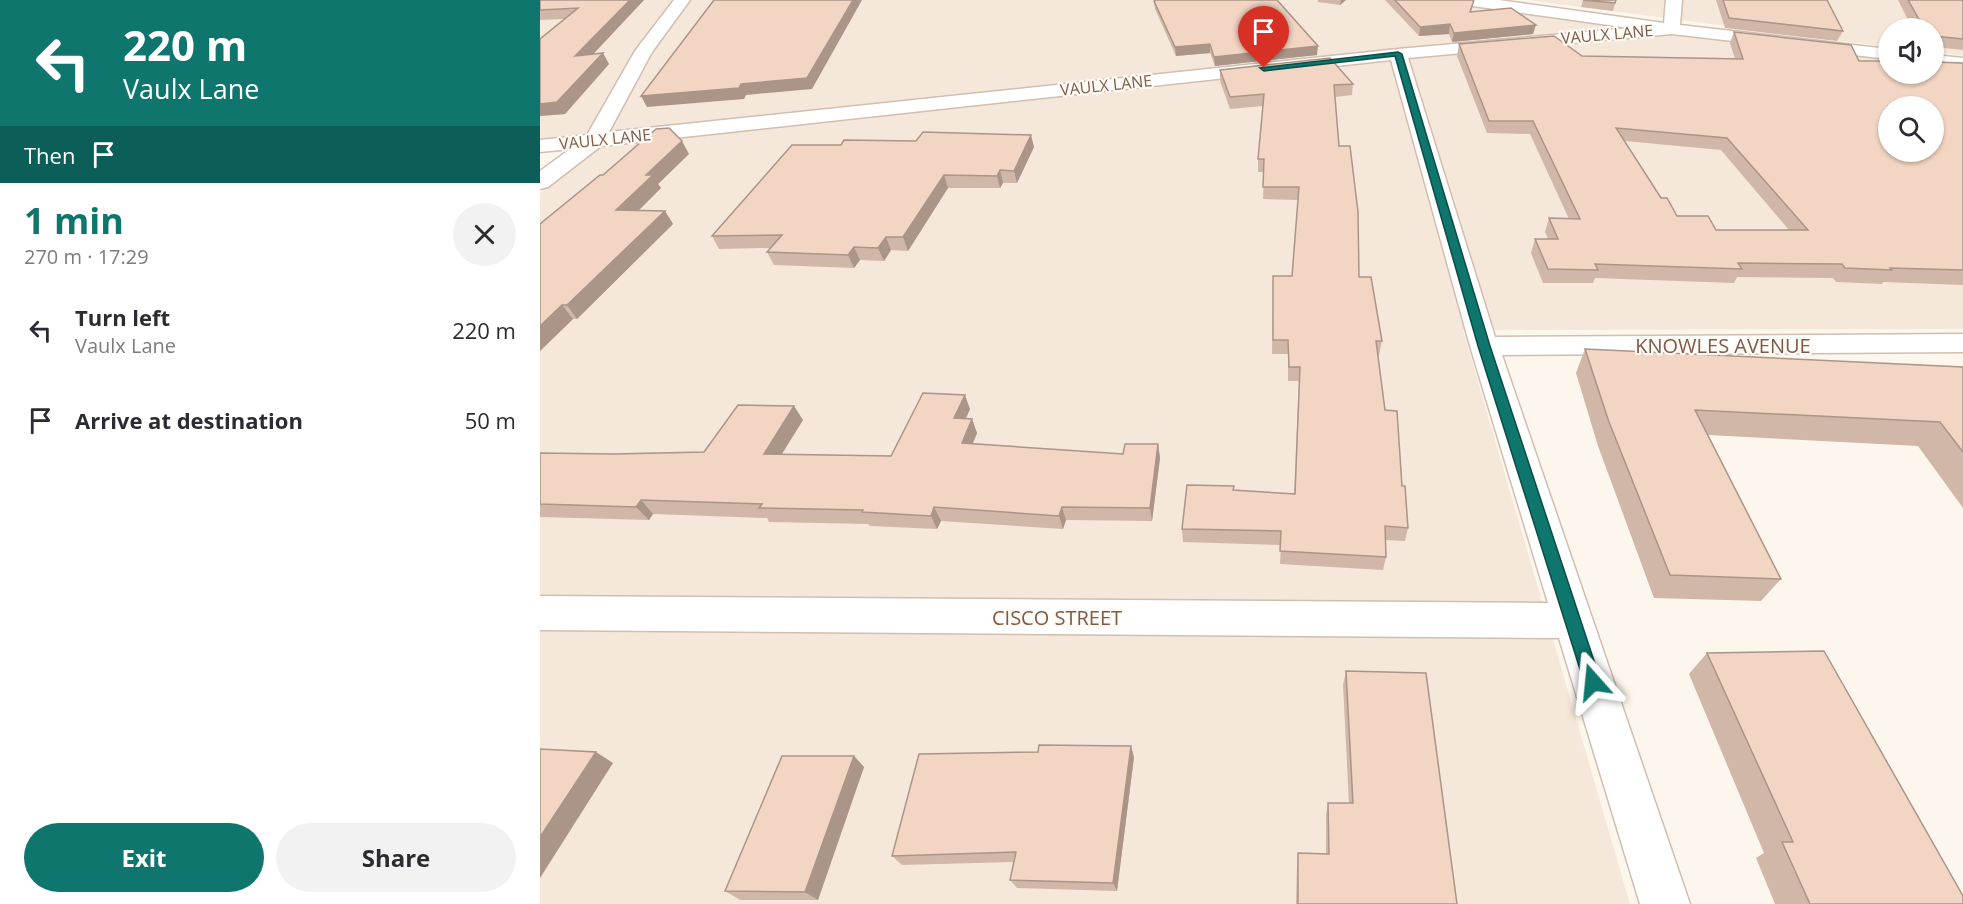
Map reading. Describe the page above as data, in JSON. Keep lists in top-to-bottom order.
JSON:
{
  "streets": {
    "street": ["VAULX LANE", "KNOWLES AVENUE", "CISCO STREET"]
  },
  "page": {
    "turn": ["220 m", "Vaulx Lane"],
    "then": "Then",
    "heading": ["1 min", "270 m · 17:29"],
    "list": [
      {
        "name": "Turn left",
        "note": "Vaulx Lane",
        "value": "220 m"
      },
      {
        "name": "Arrive at destination",
        "value": "50 m"
      }
    ],
    "buttons": ["Exit", "Share"]
  }
}
